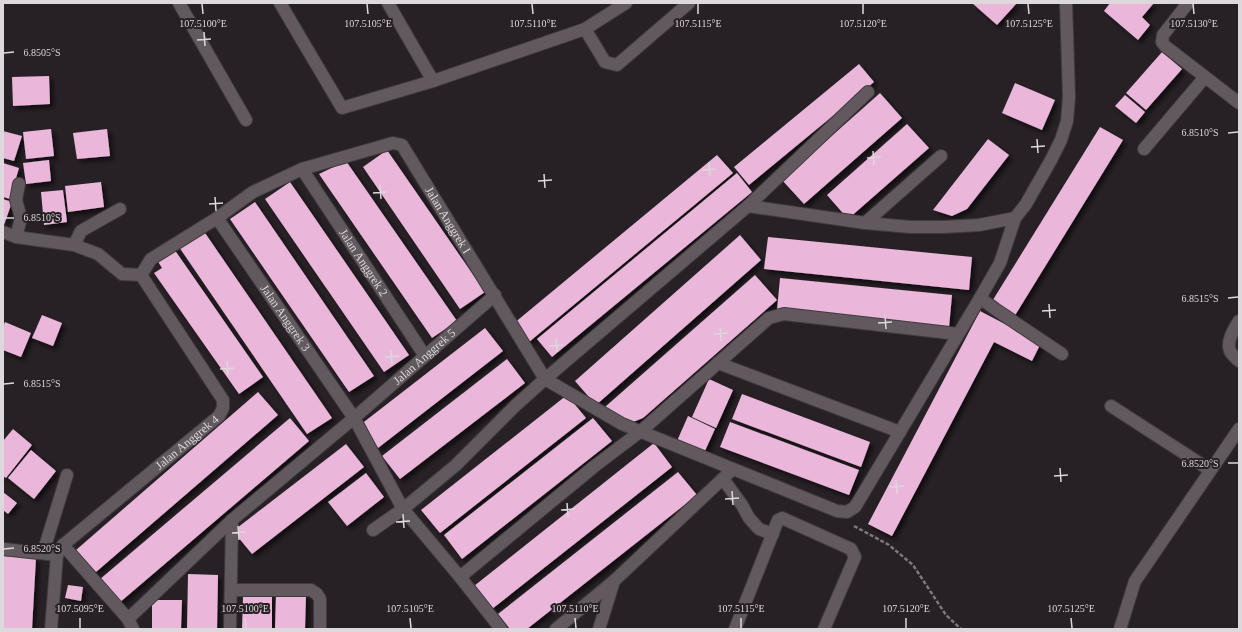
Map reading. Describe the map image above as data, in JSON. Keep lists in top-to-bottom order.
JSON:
{
  "streets": {
    "street": [
      "Jalan Anggrek I",
      "Jalan Anggrek 2",
      "Jalan Anggrek 3",
      "Jalan Anggrek 5",
      "Jalan Anggrek 4"
    ]
  },
  "crossings": [
    ["Jalan Anggrek I", "Jalan Anggrek 2"],
    ["Jalan Anggrek I", "Jalan Anggrek 5"],
    ["Jalan Anggrek 2", "Jalan Anggrek 5"],
    ["Jalan Anggrek 3", "Jalan Anggrek 5"]
  ],
  "coordinates": [
    "107.5100°E",
    "107.5105°E",
    "107.5110°E",
    "107.5115°E",
    "107.5120°E",
    "107.5125°E",
    "107.5130°E",
    "6.8505°S",
    "6.8510°S",
    "6.8515°S",
    "6.8520°S",
    "107.5095°E"
  ]
}
